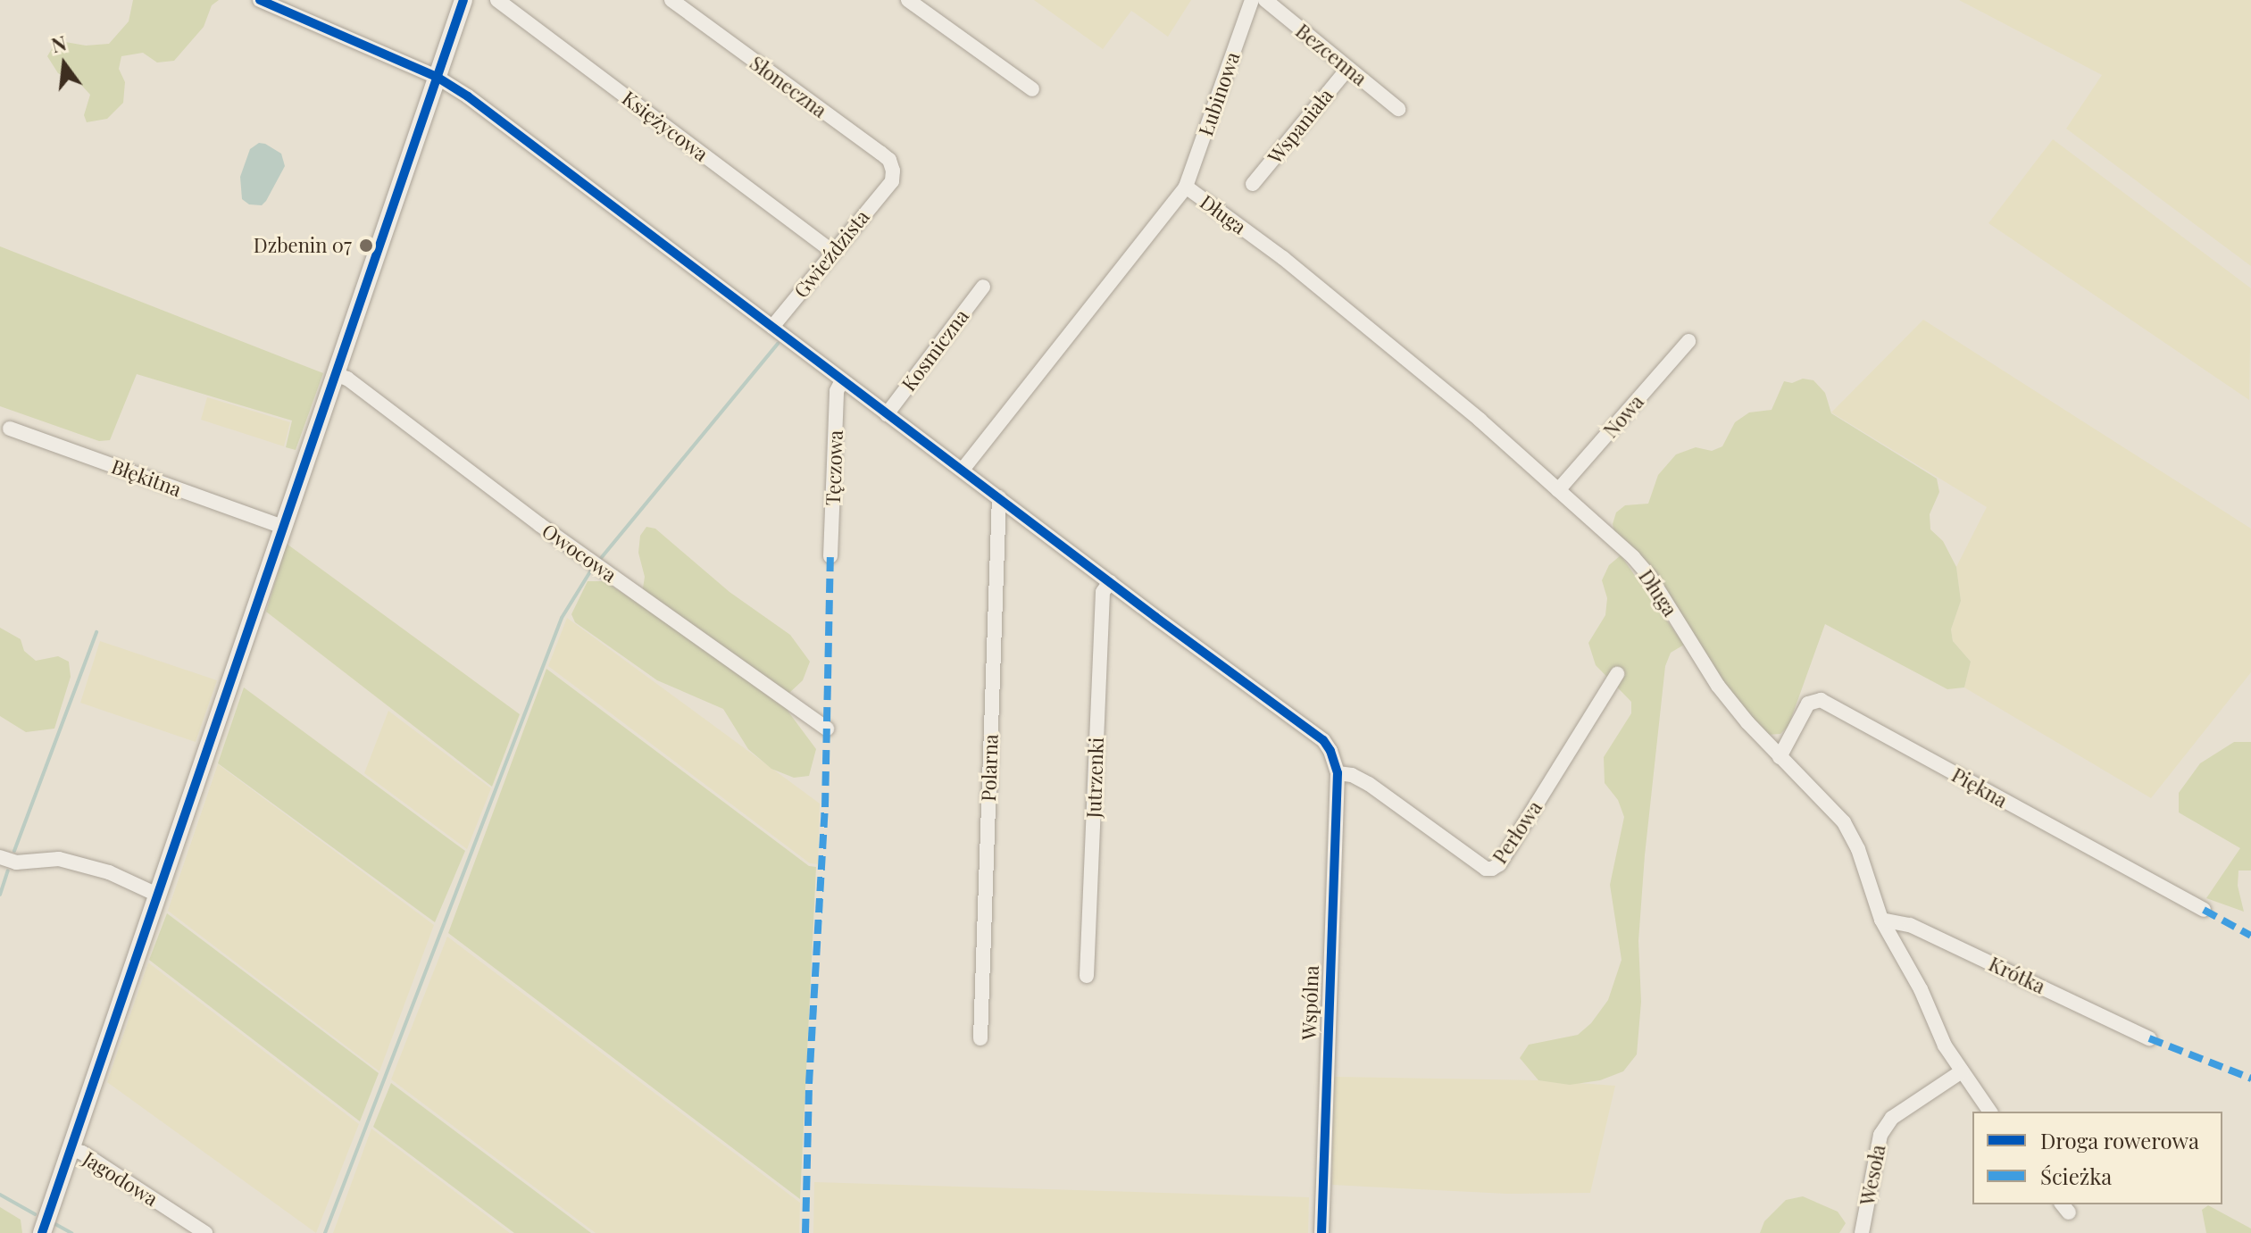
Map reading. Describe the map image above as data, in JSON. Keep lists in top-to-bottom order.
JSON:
{
  "streets": {
    "street": [
      "Bezcenna",
      "Słoneczna",
      "Łubinowa",
      "Księżycowa",
      "Wspaniała",
      "Długa",
      "Gwieździsta",
      "Kosmiczna",
      "Nowa",
      "Tęczowa",
      "Błękitna",
      "Owocowa",
      "Polarna",
      "Jutrzenki",
      "Piękna",
      "Perłowa",
      "Krótka",
      "Wspólna",
      "Wesoła",
      "Jagodowa"
    ]
  },
  "crossings": [
    ["Bezcenna", "Wspaniała"],
    ["Słoneczna", "Gwieździsta"],
    ["Łubinowa", "Długa"],
    ["Księżycowa", "Gwieździsta"],
    ["Długa", "Nowa"],
    ["Długa", "Piękna"],
    ["Długa", "Krótka"],
    ["Długa", "Wesoła"],
    ["Perłowa", "Wspólna"]
  ],
  "places": ["Dzbenin 07"],
  "legend": ["Droga rowerowa", "Ścieżka"],
  "north": "top"
}
